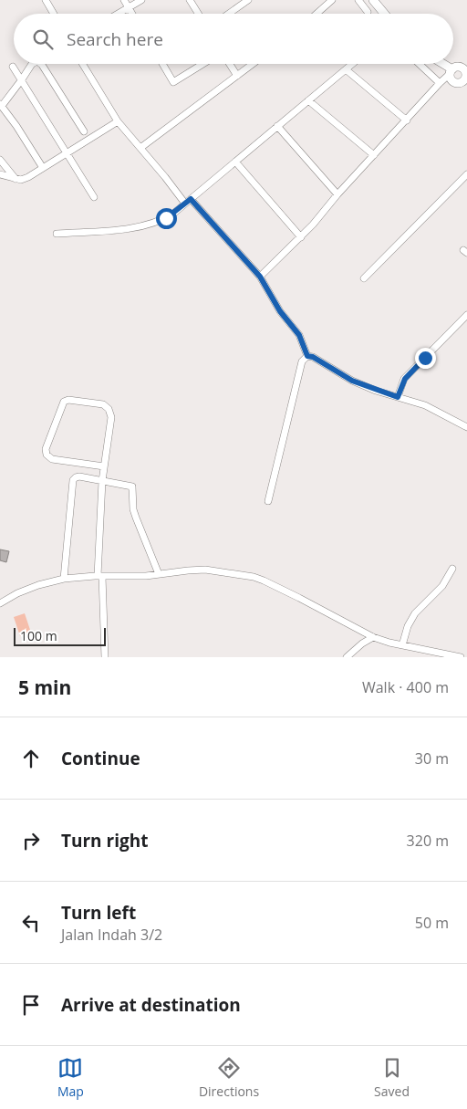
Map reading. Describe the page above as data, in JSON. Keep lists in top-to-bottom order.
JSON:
{
  "scale_bar": "100 m",
  "page": {
    "search": "Search here",
    "scale": "100 m",
    "heading": ["5 min", "Walk · 400 m"],
    "list": [
      ["Continue", "30 m"],
      ["Turn right", "320 m"],
      ["Turn left", "Jalan Indah 3/2", "50 m"],
      "Arrive at destination"
    ],
    "nav": ["Map", "Directions", "Saved"]
  }
}
